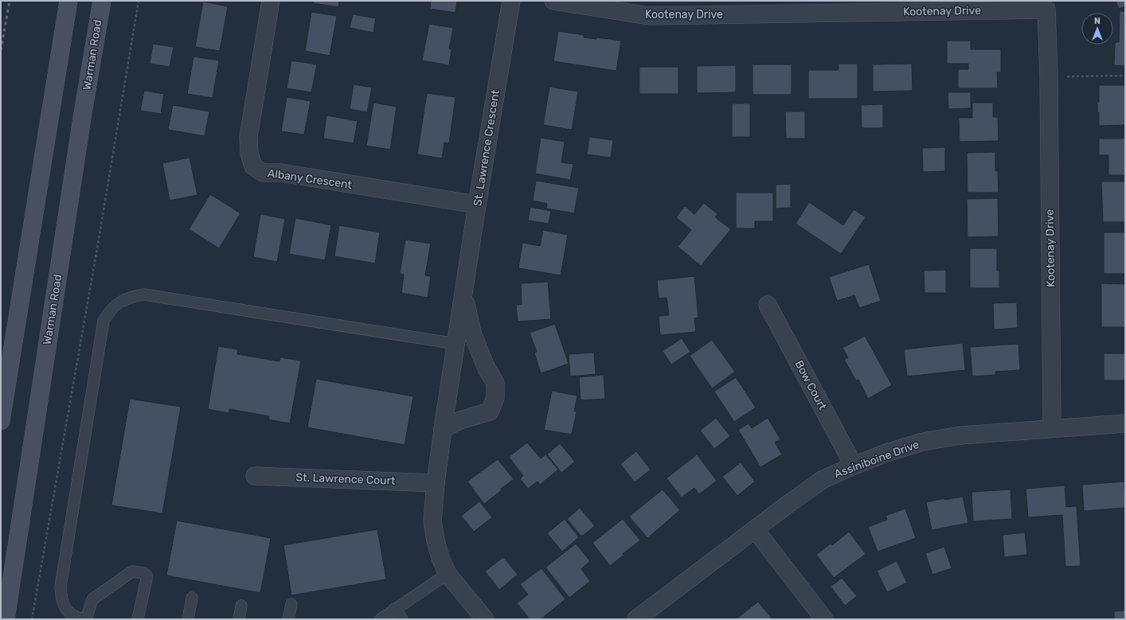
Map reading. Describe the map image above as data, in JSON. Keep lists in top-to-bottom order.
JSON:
{
  "streets": {
    "main road": ["Warman Road"],
    "street": [
      "Kootenay Drive",
      "St. Lawrence Crescent",
      "Albany Crescent",
      "Bow Court",
      "Assiniboine Drive",
      "St. Lawrence Court"
    ]
  },
  "crossings": [
    ["Kootenay Drive", "Assiniboine Drive"],
    ["St. Lawrence Crescent", "Albany Crescent"],
    ["St. Lawrence Crescent", "St. Lawrence Court"],
    ["Bow Court", "Assiniboine Drive"]
  ],
  "north": "top"
}
